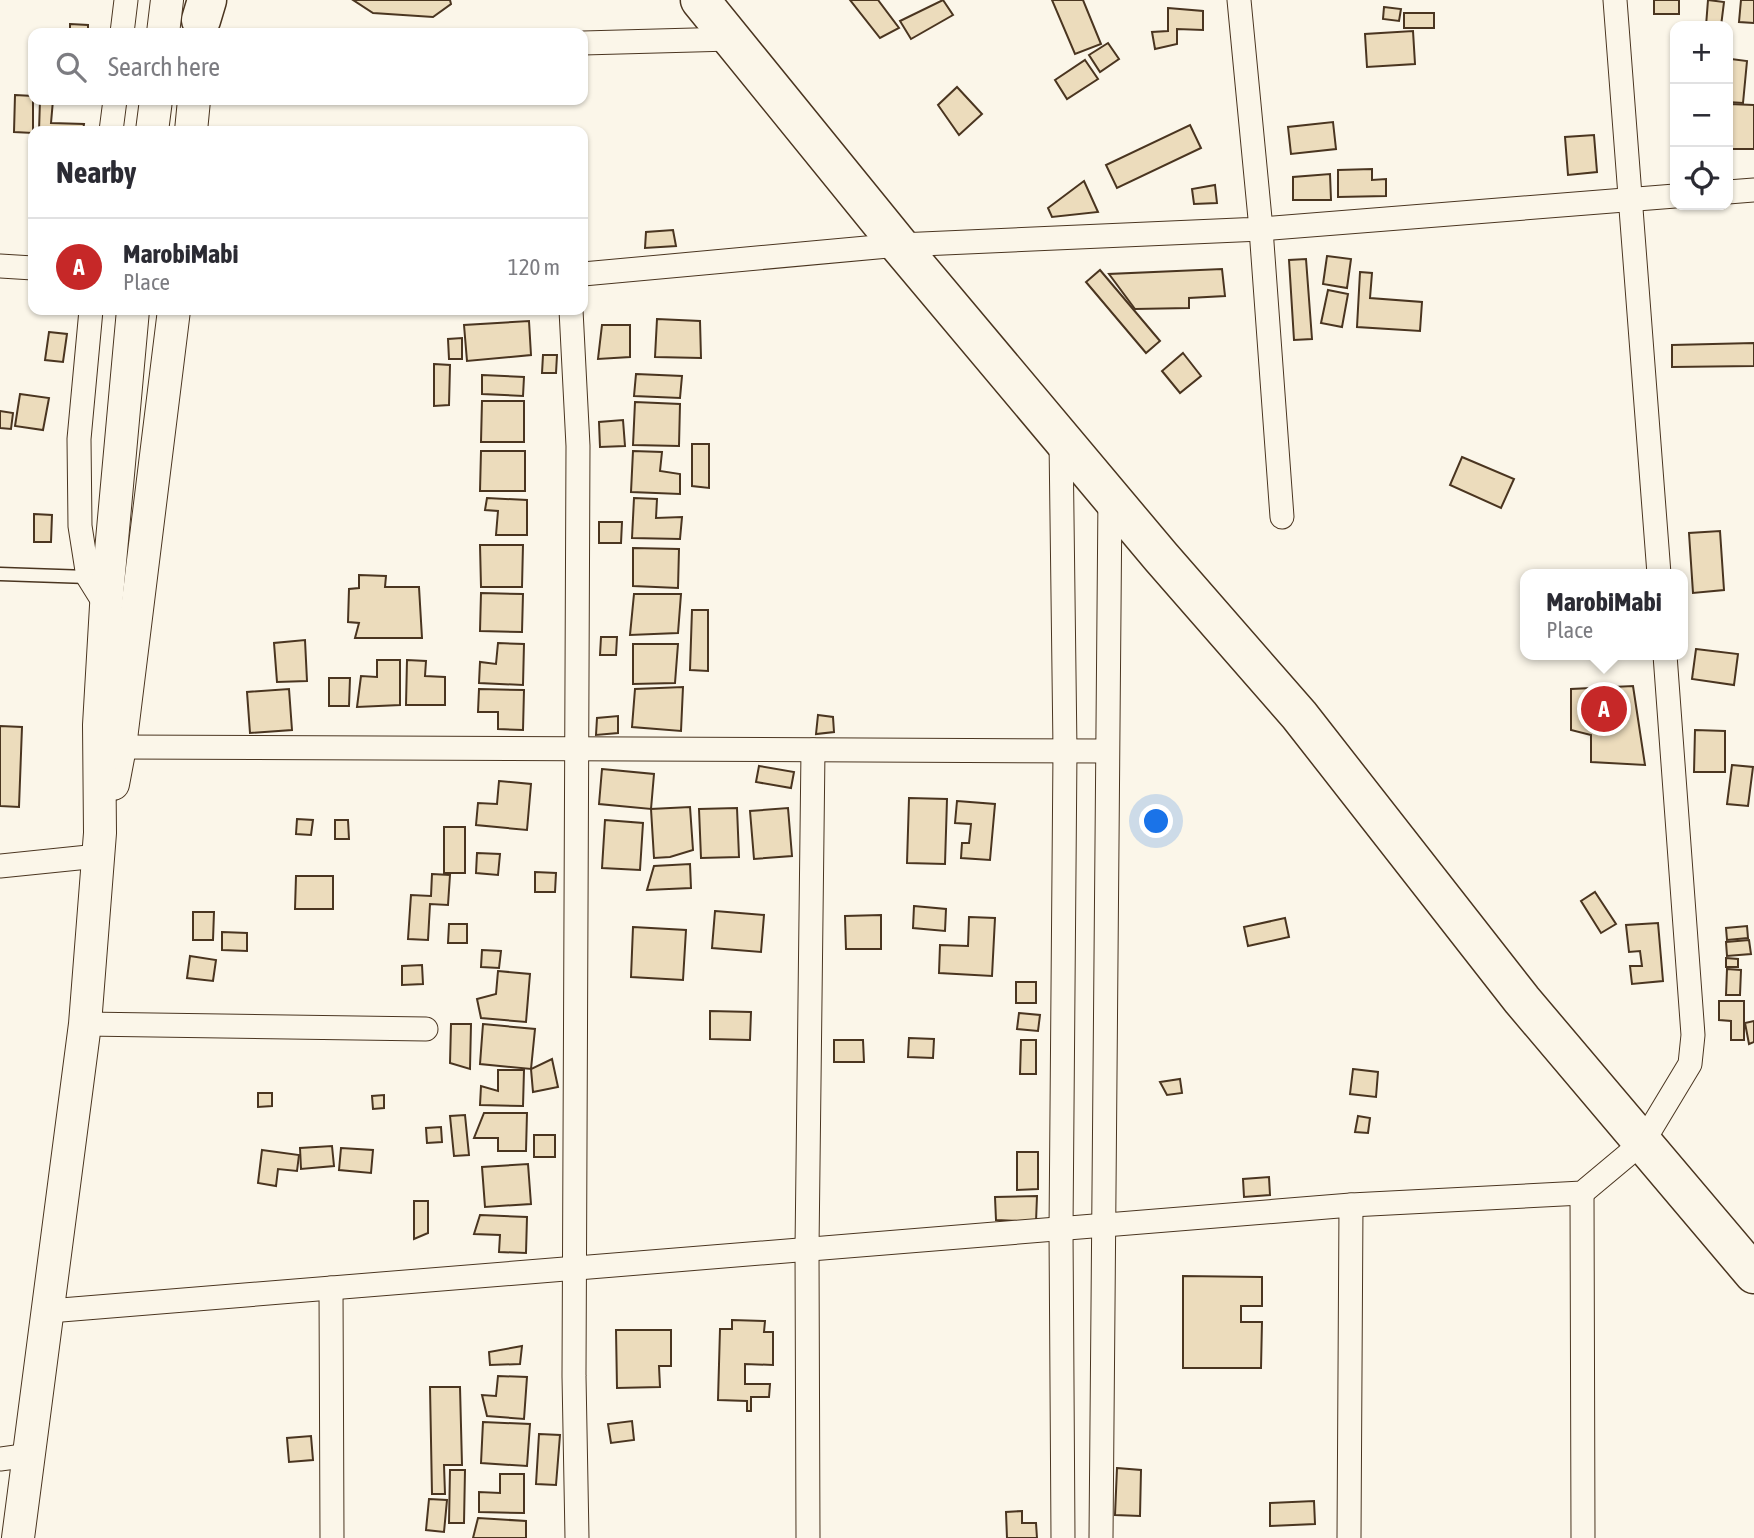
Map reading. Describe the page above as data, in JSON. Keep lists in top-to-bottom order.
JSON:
{
  "page": {
    "map_buttons": ["+", "−"],
    "search": "Search here",
    "heading": "Nearby",
    "list": [
      {
        "mark": "A",
        "name": "MarobiMabi",
        "note": "Place",
        "value": "120 m"
      }
    ],
    "popup": ["MarobiMabi", "Place"],
    "pins": "A"
  }
}
